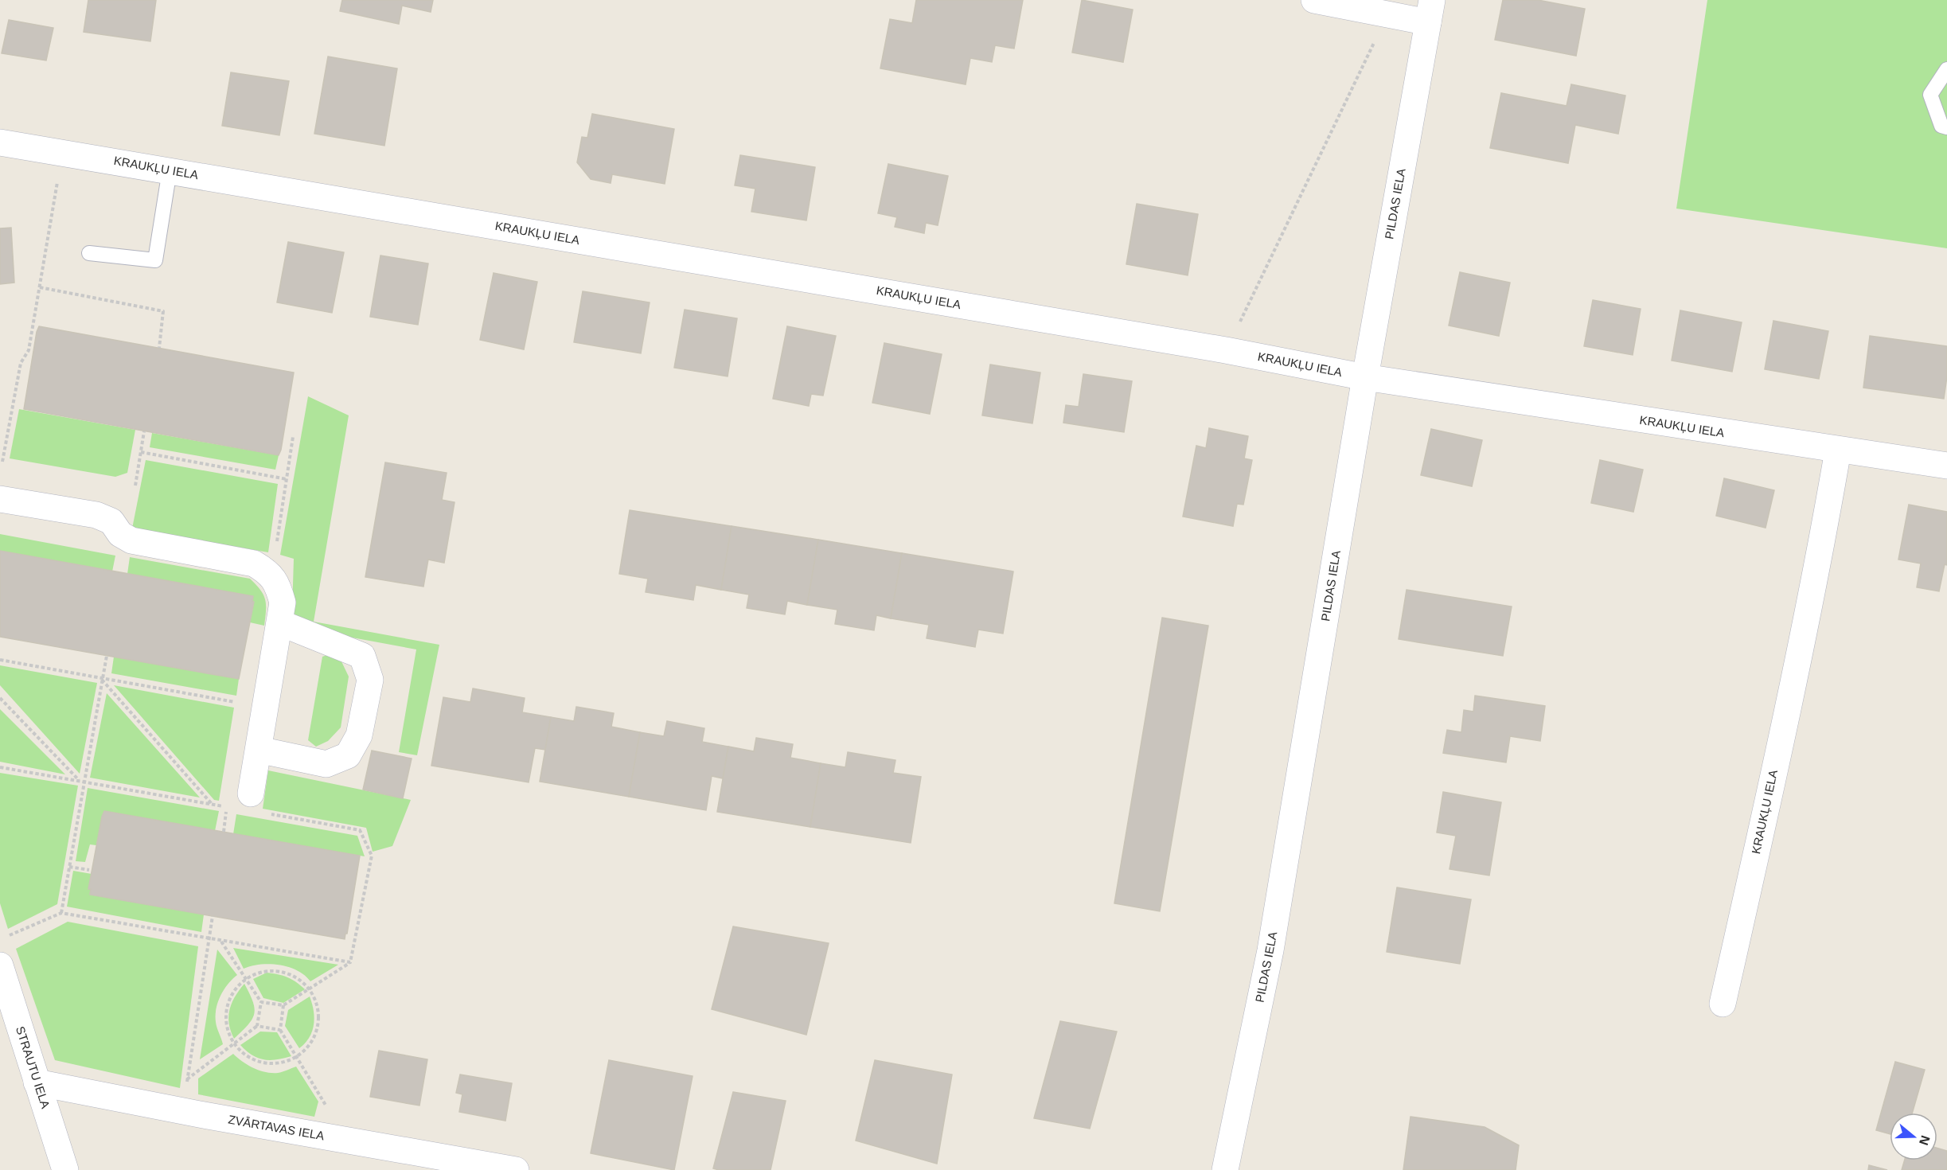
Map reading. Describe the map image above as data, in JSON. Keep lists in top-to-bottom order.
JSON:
{
  "streets": {
    "street": [
      "KRAUKĻU IELA",
      "PILDAS IELA",
      "STRAUTU IELA",
      "ZVĀRTAVAS IELA"
    ]
  },
  "crossings": [
    ["KRAUKĻU IELA", "PILDAS IELA"],
    ["STRAUTU IELA", "ZVĀRTAVAS IELA"]
  ],
  "north": "right"
}
